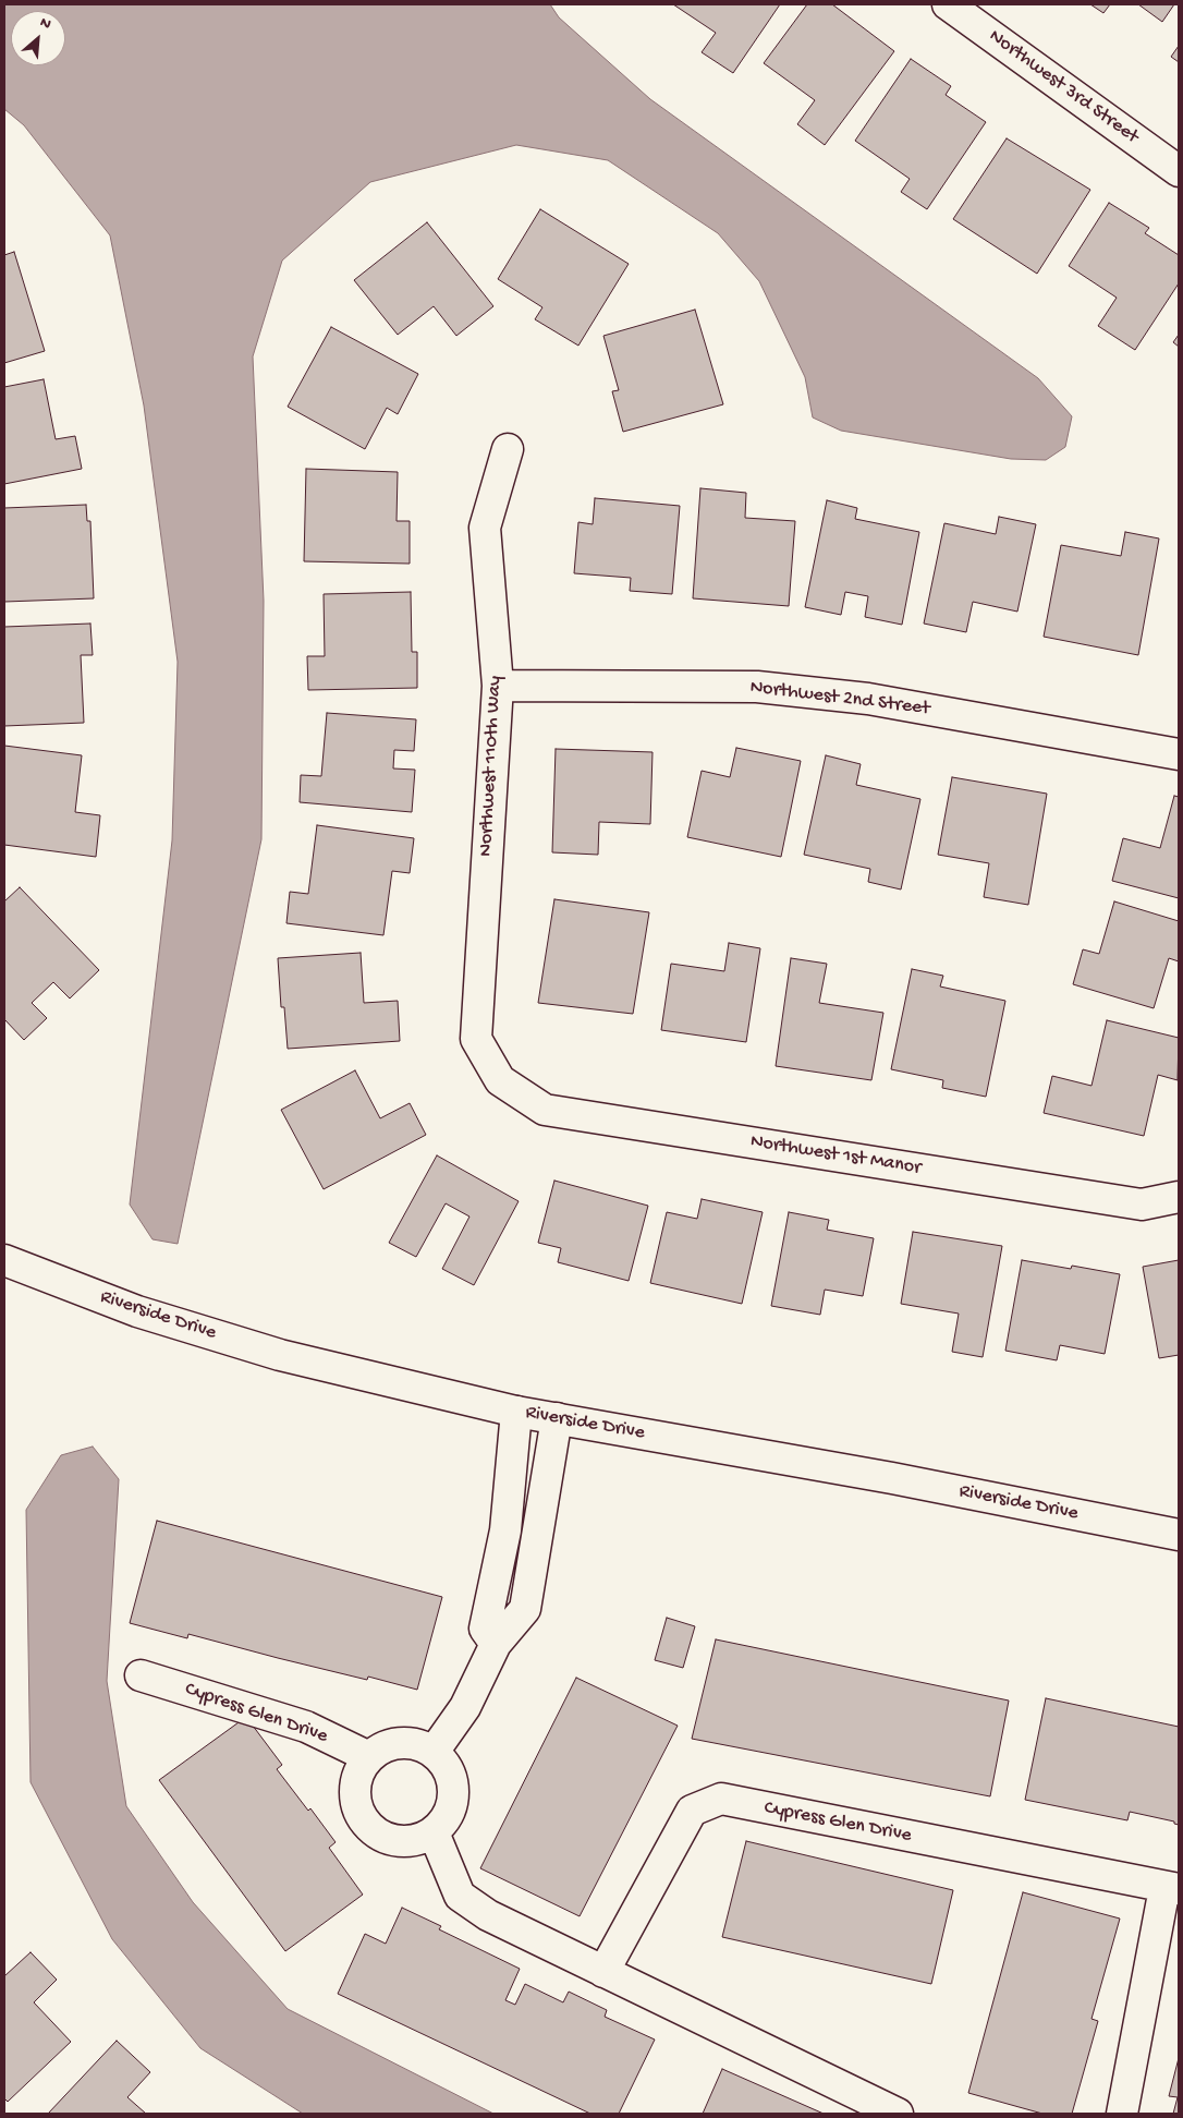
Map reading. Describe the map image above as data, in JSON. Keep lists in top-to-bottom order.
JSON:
{
  "streets": {
    "street": [
      "Northwest 3rd Street",
      "Northwest 2nd Street",
      "Northwest 110th Way",
      "Northwest 1st Manor",
      "Riverside Drive",
      "Cypress Glen Drive"
    ]
  },
  "crossings": [
    ["Northwest 2nd Street", "Northwest 110th Way"],
    ["Northwest 110th Way", "Northwest 1st Manor"]
  ],
  "north": "top right"
}
